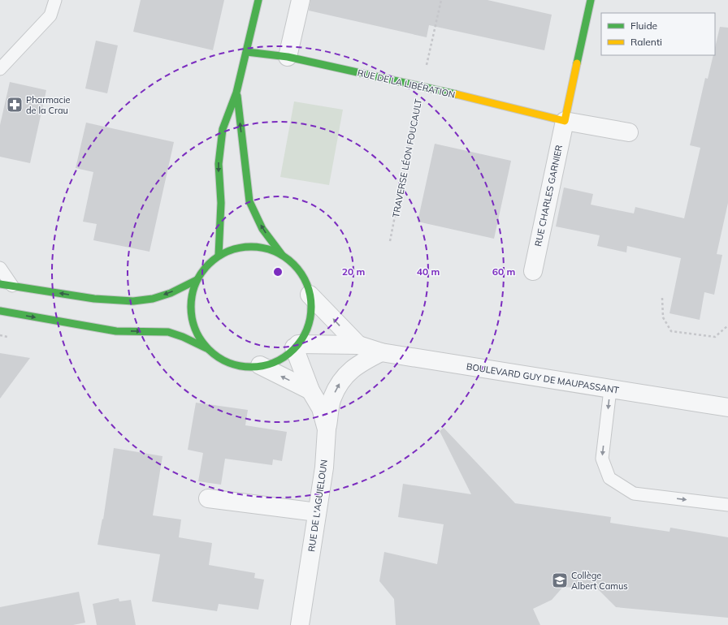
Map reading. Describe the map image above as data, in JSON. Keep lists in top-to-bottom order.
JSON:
{
  "streets": {
    "main road": ["RUE DE LA LIBÉRATION"],
    "street": ["RUE CHARLES GARNIER", "BOULEVARD GUY DE MAUPASSANT", "RUE DE L'AGUIELOUN"],
    "path": ["TRAVERSE LÉON FOUCAULT"]
  },
  "crossings": [
    ["RUE DE LA LIBÉRATION", "TRAVERSE LÉON FOUCAULT"],
    ["RUE DE LA LIBÉRATION", "RUE CHARLES GARNIER"]
  ],
  "places": {
    "pharmacy": ["Pharmacie de la Crau"],
    "school or university": ["Collège Albert Camus"]
  },
  "legend": ["Fluide", "Ralenti"],
  "rings": ["20 m", "40 m", "60 m"]
}
